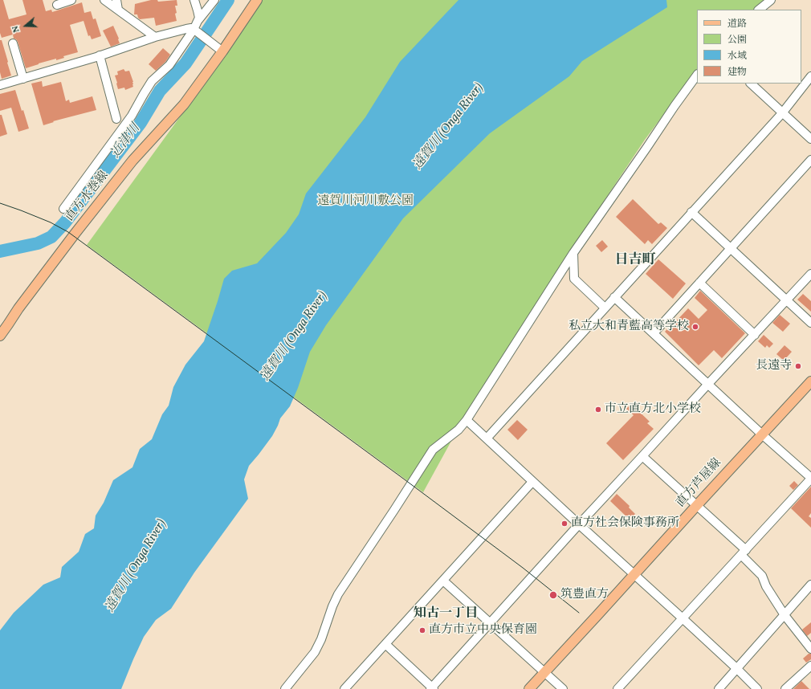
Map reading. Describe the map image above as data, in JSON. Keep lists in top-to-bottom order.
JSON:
{
  "streets": {
    "main road": ["直方水巻線", "直方芦屋線"]
  },
  "districts": ["日吉町", "知古一丁目"],
  "water": ["遠賀川 (Onga River)", "近津川"],
  "parks": ["遠賀川河川敷公園"],
  "places": [
    "私立大和青藍高等学校",
    "長遠寺",
    "市立直方北小学校",
    "直方社会保険事務所",
    "筑豊直方",
    "直方市立中央保育園"
  ],
  "legend": [
    "道路",
    "公園",
    "水域",
    "建物"
  ],
  "north": "left"
}
